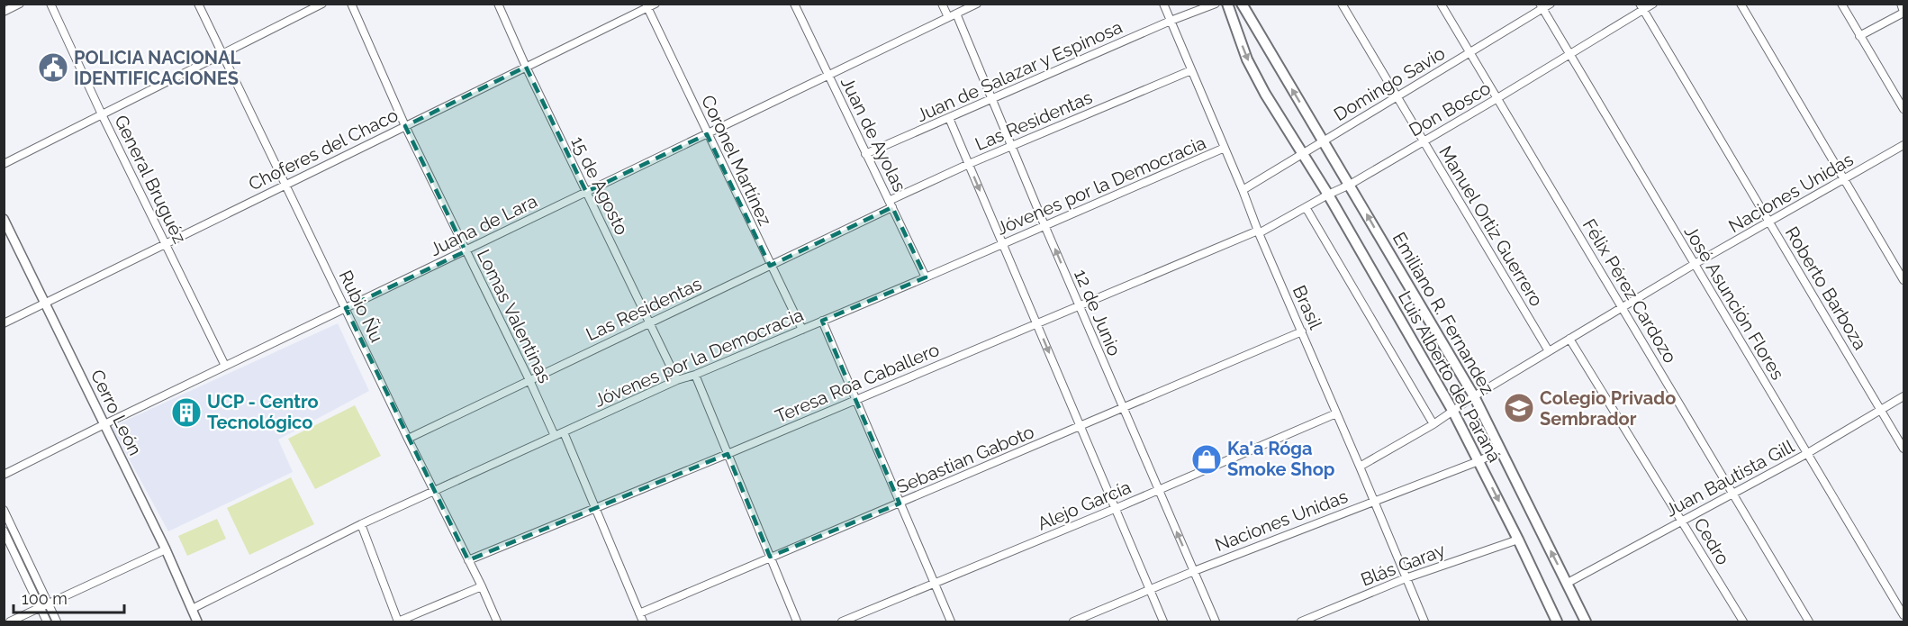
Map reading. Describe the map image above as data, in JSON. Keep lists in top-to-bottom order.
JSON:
{
  "streets": {
    "main road": ["Emiliano R. Fernandez", "Luis Alberto del Paraná"],
    "street": [
      "Juan de Salazar y Espinosa",
      "Domingo Savio",
      "Don Bosco",
      "Las Residentas",
      "Juan de Ayolas",
      "Choferes del Chaco",
      "Coronel Martínez",
      "General Bruguéz",
      "15 de Agosto",
      "Jóvenes por la Democracia",
      "Naciones Unidas",
      "Juana de Lara",
      "Manuel Ortiz Guerrero",
      "Roberto Barboza",
      "Félix Pérez Cardozo",
      "José Asunción Flores",
      "Rubio Ñu",
      "Brasil",
      "12 de Junio",
      "Lomas Valentinas",
      "Teresa Roa Caballero",
      "Cerro León",
      "Sebastian Gaboto",
      "Juan Bautista Gill",
      "Alejo García",
      "Cedro",
      "Blás Garay"
    ]
  },
  "crossings": [
    ["Juan de Salazar y Espinosa", "Juan de Ayolas"],
    ["Juan de Salazar y Espinosa", "Brasil"],
    ["Juan de Salazar y Espinosa", "12 de Junio"],
    ["Domingo Savio", "Manuel Ortiz Guerrero"],
    ["Domingo Savio", "Félix Pérez Cardozo"],
    ["Domingo Savio", "José Asunción Flores"],
    ["Domingo Savio", "Brasil"],
    ["Domingo Savio", "Emiliano R. Fernandez"],
    ["Domingo Savio", "Luis Alberto del Paraná"],
    ["Don Bosco", "Manuel Ortiz Guerrero"],
    ["Don Bosco", "Roberto Barboza"],
    ["Don Bosco", "Félix Pérez Cardozo"],
    ["Don Bosco", "José Asunción Flores"],
    ["Don Bosco", "Brasil"],
    ["Don Bosco", "Emiliano R. Fernandez"],
    ["Don Bosco", "Luis Alberto del Paraná"],
    ["Don Bosco", "Teresa Roa Caballero"],
    ["Las Residentas", "Juan de Ayolas"],
    ["Las Residentas", "Coronel Martínez"],
    ["Las Residentas", "15 de Agosto"],
    ["Las Residentas", "Rubio Ñu"],
    ["Las Residentas", "Brasil"],
    ["Las Residentas", "12 de Junio"],
    ["Las Residentas", "Lomas Valentinas"],
    ["Juan de Ayolas", "Jóvenes por la Democracia"],
    ["Juan de Ayolas", "Juana de Lara"],
    ["Choferes del Chaco", "Coronel Martínez"],
    ["Choferes del Chaco", "General Bruguéz"],
    ["Choferes del Chaco", "15 de Agosto"],
    ["Choferes del Chaco", "Rubio Ñu"],
    ["Choferes del Chaco", "Lomas Valentinas"],
    ["Choferes del Chaco", "Cerro León"],
    ["Coronel Martínez", "Jóvenes por la Democracia"],
    ["Coronel Martínez", "Juana de Lara"],
    ["General Bruguéz", "Juana de Lara"],
    ["15 de Agosto", "Jóvenes por la Democracia"],
    ["15 de Agosto", "Juana de Lara"],
    ["Jóvenes por la Democracia", "Rubio Ñu"],
    ["Jóvenes por la Democracia", "Brasil"],
    ["Jóvenes por la Democracia", "12 de Junio"],
    ["Jóvenes por la Democracia", "Lomas Valentinas"],
    ["Jóvenes por la Democracia", "Cerro León"],
    ["Naciones Unidas", "Manuel Ortiz Guerrero"],
    ["Naciones Unidas", "Roberto Barboza"],
    ["Naciones Unidas", "Félix Pérez Cardozo"],
    ["Naciones Unidas", "José Asunción Flores"],
    ["Naciones Unidas", "Brasil"],
    ["Naciones Unidas", "12 de Junio"],
    ["Naciones Unidas", "Emiliano R. Fernandez"],
    ["Naciones Unidas", "Luis Alberto del Paraná"],
    ["Naciones Unidas", "Cedro"],
    ["Juana de Lara", "Rubio Ñu"],
    ["Juana de Lara", "12 de Junio"],
    ["Juana de Lara", "Lomas Valentinas"],
    ["Juana de Lara", "Cerro León"],
    ["Roberto Barboza", "Juan Bautista Gill"],
    ["Félix Pérez Cardozo", "Juan Bautista Gill"],
    ["José Asunción Flores", "Juan Bautista Gill"],
    ["Rubio Ñu", "Teresa Roa Caballero"],
    ["Brasil", "Teresa Roa Caballero"],
    ["Brasil", "Sebastian Gaboto"],
    ["Brasil", "Alejo García"],
    ["Brasil", "Blás Garay"],
    ["12 de Junio", "Teresa Roa Caballero"],
    ["12 de Junio", "Sebastian Gaboto"],
    ["12 de Junio", "Alejo García"],
    ["Emiliano R. Fernandez", "Juan Bautista Gill"],
    ["Luis Alberto del Paraná", "Blás Garay"],
    ["Juan Bautista Gill", "Cedro"]
  ],
  "one_way": ["Emiliano R. Fernandez", "Luis Alberto del Paraná"],
  "places": {
    "public building": ["POLICIA NACIONAL IDENTIFICACIONES"],
    "school or university": ["Colegio Privado Sembrador"],
    "building": ["UCP - Centro Tecnológico"],
    "shop": ["Ka'a Róga Smoke Shop"]
  },
  "scale_bar": "100 m"
}
